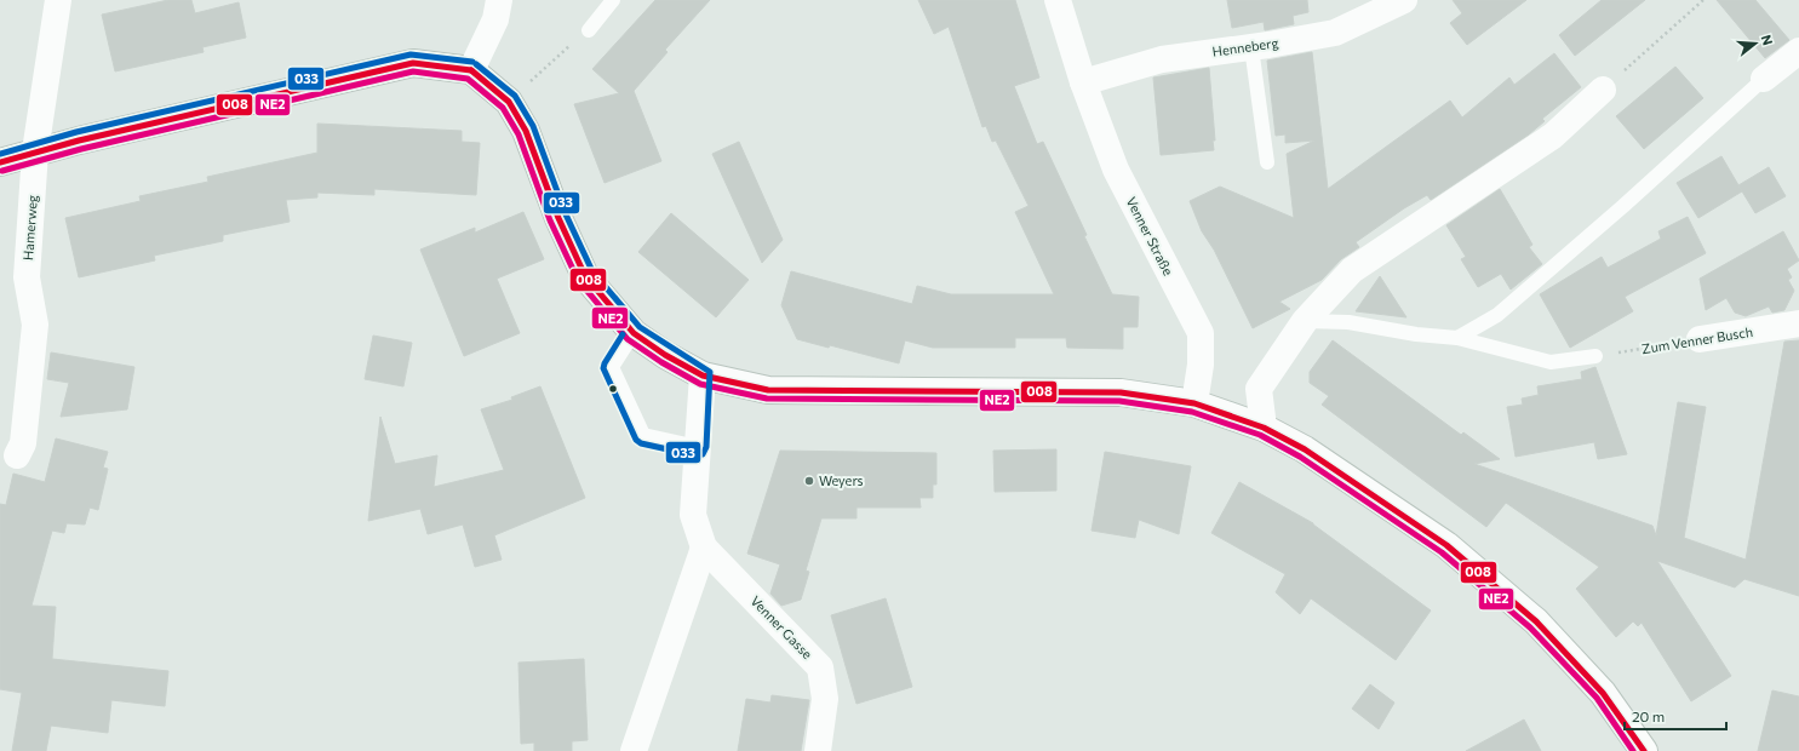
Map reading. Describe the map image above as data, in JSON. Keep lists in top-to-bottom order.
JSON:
{
  "streets": {
    "street": [
      "Henneberg",
      "Hamerweg",
      "Venner Straße",
      "Zum Venner Busch",
      "Venner Gasse"
    ]
  },
  "crossings": [
    ["Henneberg", "Venner Straße"]
  ],
  "places": ["Weyers"],
  "lines": ["transit line 033", "transit line 008", "transit line NE2"],
  "scale_bar": "20 m",
  "north": "right"
}
